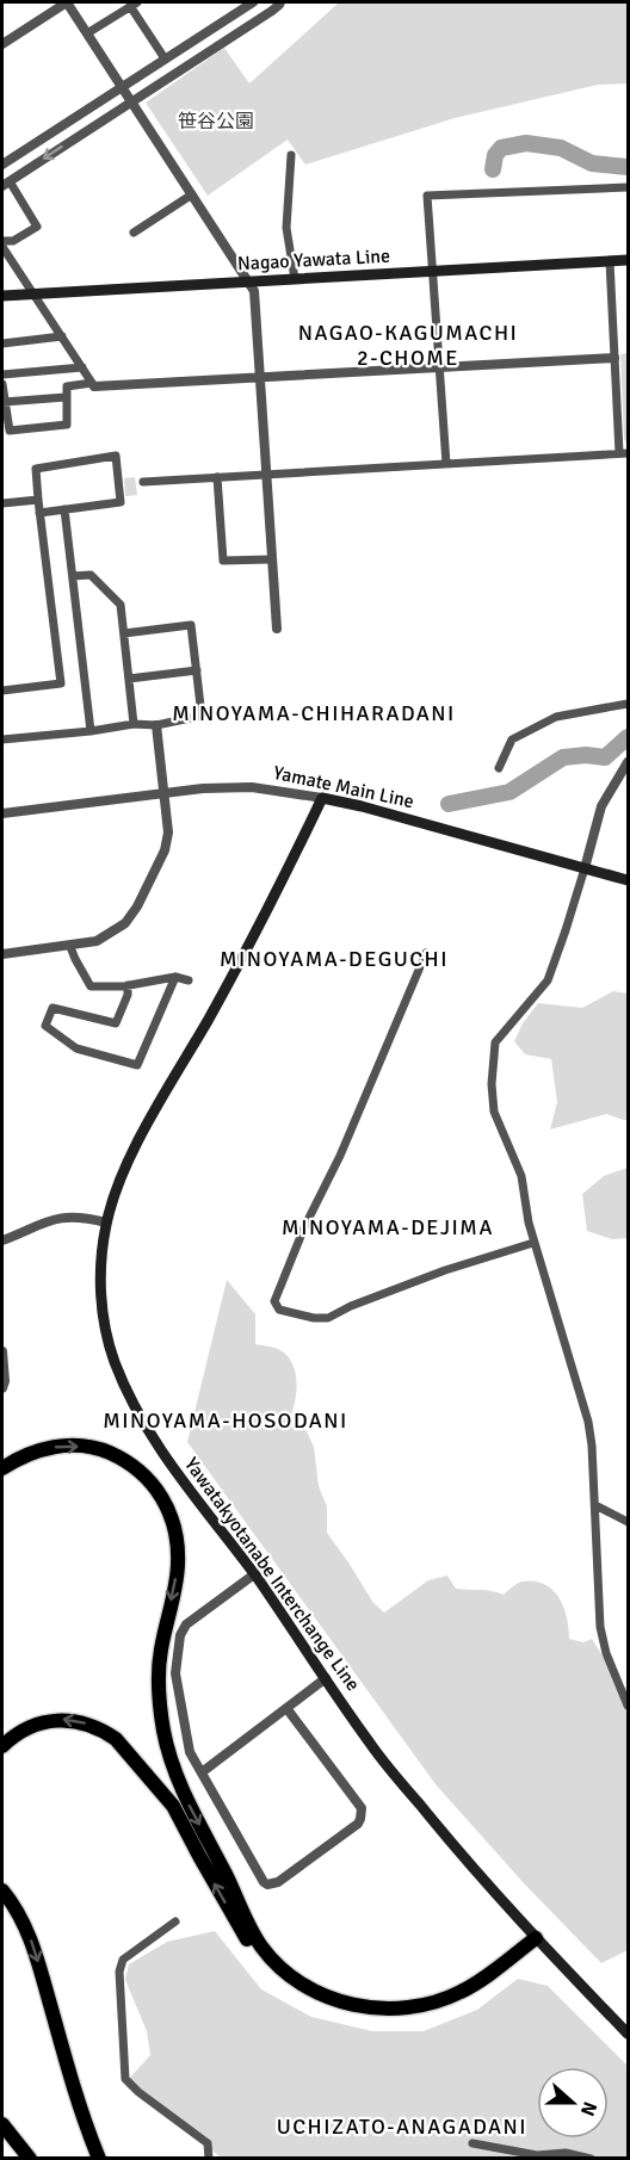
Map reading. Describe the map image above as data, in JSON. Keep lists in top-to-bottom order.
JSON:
{
  "streets": {
    "main road": ["Nagao Yawata Line", "Yamate Main Line", "Yawatakyotanabe Interchange Line"]
  },
  "crossings": [
    ["Yamate Main Line", "Yawatakyotanabe Interchange Line"]
  ],
  "districts": [
    "NAGAO-KAGUMACHI 2-CHOME",
    "MINOYAMA-CHIHARADANI",
    "MINOYAMA-DEGUCHI",
    "MINOYAMA-DEJIMA",
    "MINOYAMA-HOSODANI",
    "UCHIZATO-ANAGADANI"
  ],
  "parks": ["笹谷公園"],
  "north": "right"
}
